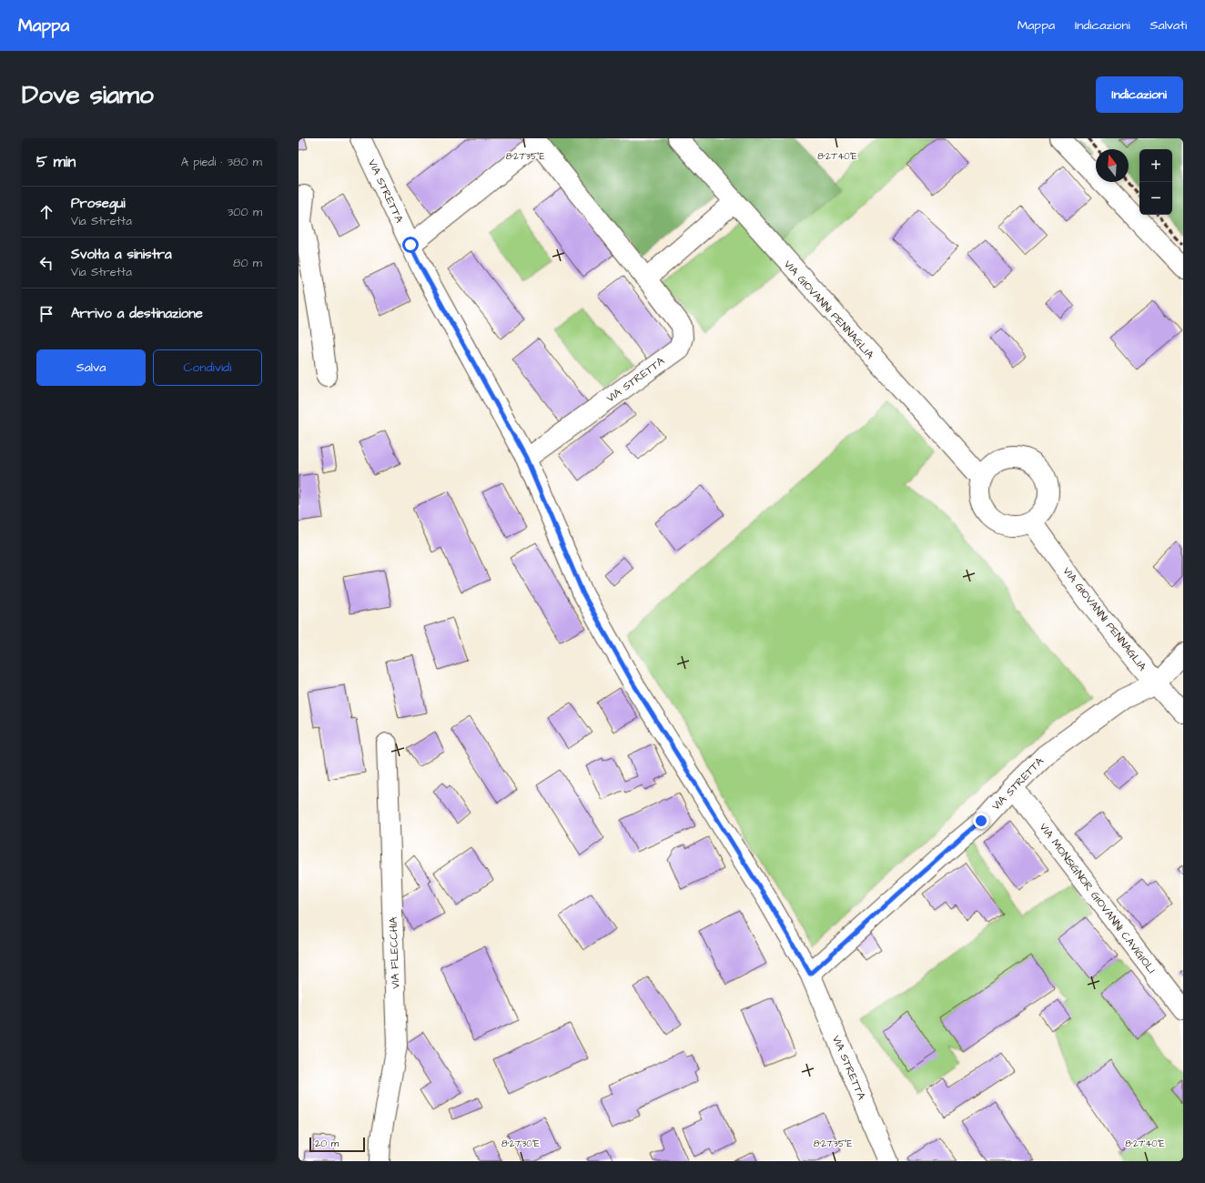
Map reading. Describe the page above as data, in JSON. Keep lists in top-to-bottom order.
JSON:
{
  "streets": {
    "street": [
      "VIA STRETTA",
      "VIA GIOVANNI PENNAGLIA",
      "VIA MONSIGNOR GIOVANNI CAVIGIOLI",
      "VIA FLECCHIA"
    ]
  },
  "crossings": [
    ["VIA STRETTA", "VIA GIOVANNI PENNAGLIA"],
    ["VIA STRETTA", "VIA MONSIGNOR GIOVANNI CAVIGIOLI"]
  ],
  "scale_bar": "20 m",
  "north": "top",
  "page": {
    "header": "Mappa",
    "nav": ["Mappa", "Indicazioni", "Salvati"],
    "buttons": [
      "Indicazioni",
      ["Salva", "Condividi"]
    ],
    "title": "Dove siamo",
    "heading": ["5 min", "A piedi · 380 m"],
    "map_buttons": ["+", "−"],
    "list": [
      ["Prosegui", "Via Stretta", "300 m"],
      ["Svolta a sinistra", "Via Stretta", "80 m"],
      "Arrivo a destinazione"
    ],
    "scale": "20 m"
  },
  "coordinates": ["8°27'35\"E", "8°27'40\"E", "8°27'30\"E"]
}
